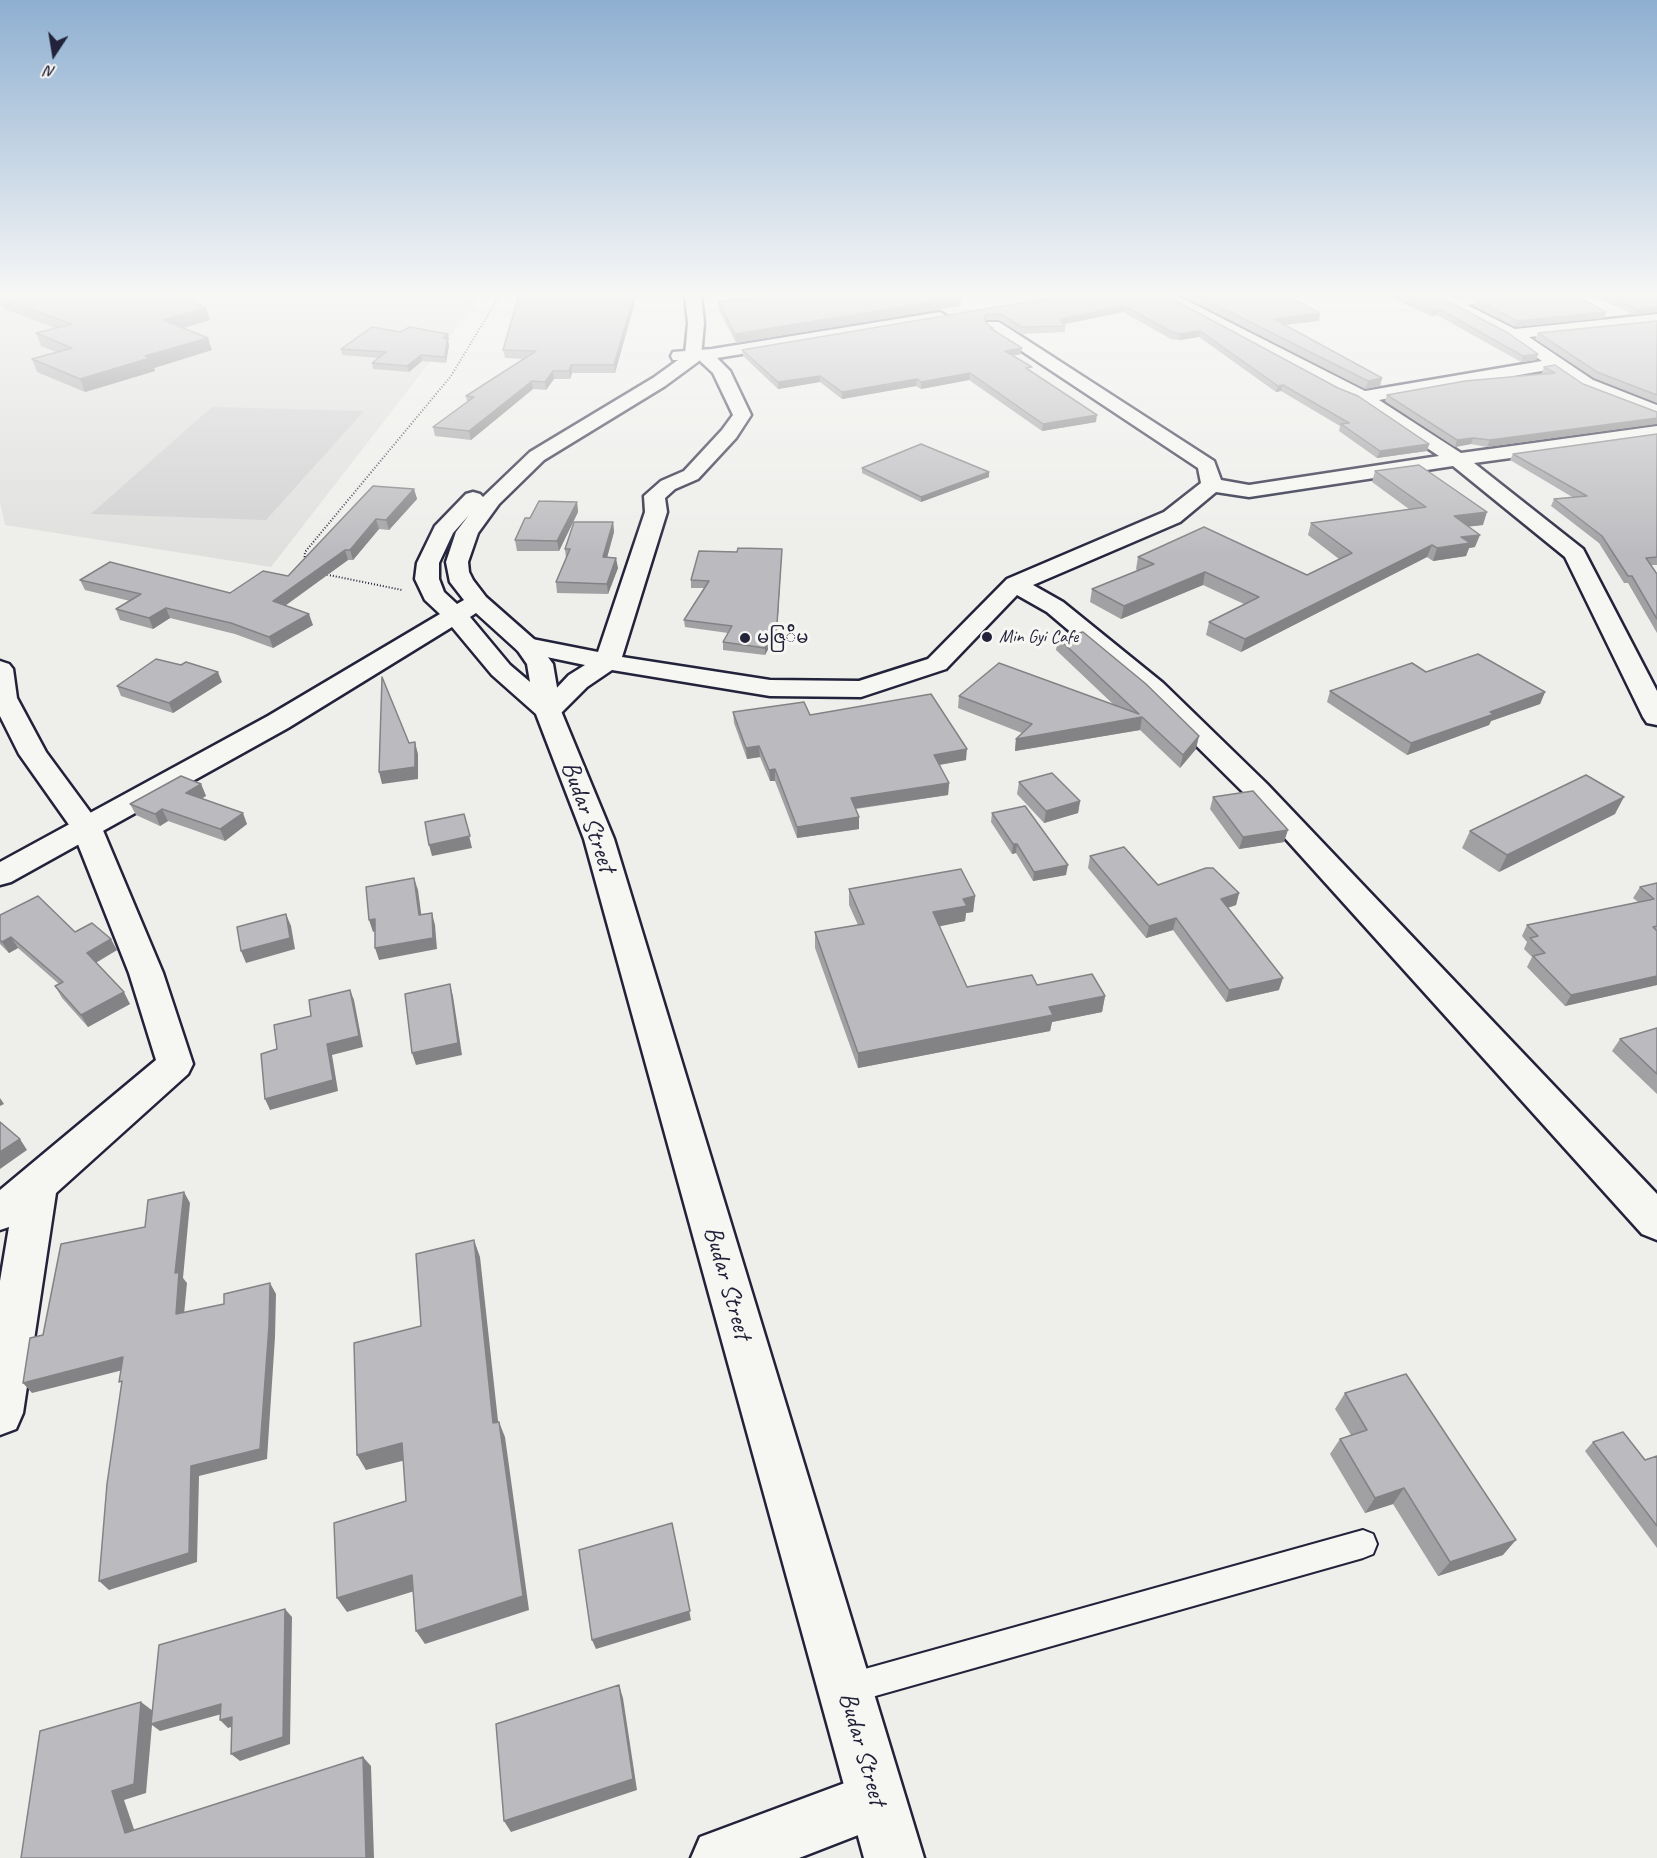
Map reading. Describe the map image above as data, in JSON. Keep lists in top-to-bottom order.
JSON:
{
  "streets": {
    "street": ["Budar Street"]
  },
  "places": ["Min Gyi Cafe", "မဇြ်ိမ"],
  "north": "bottom"
}
